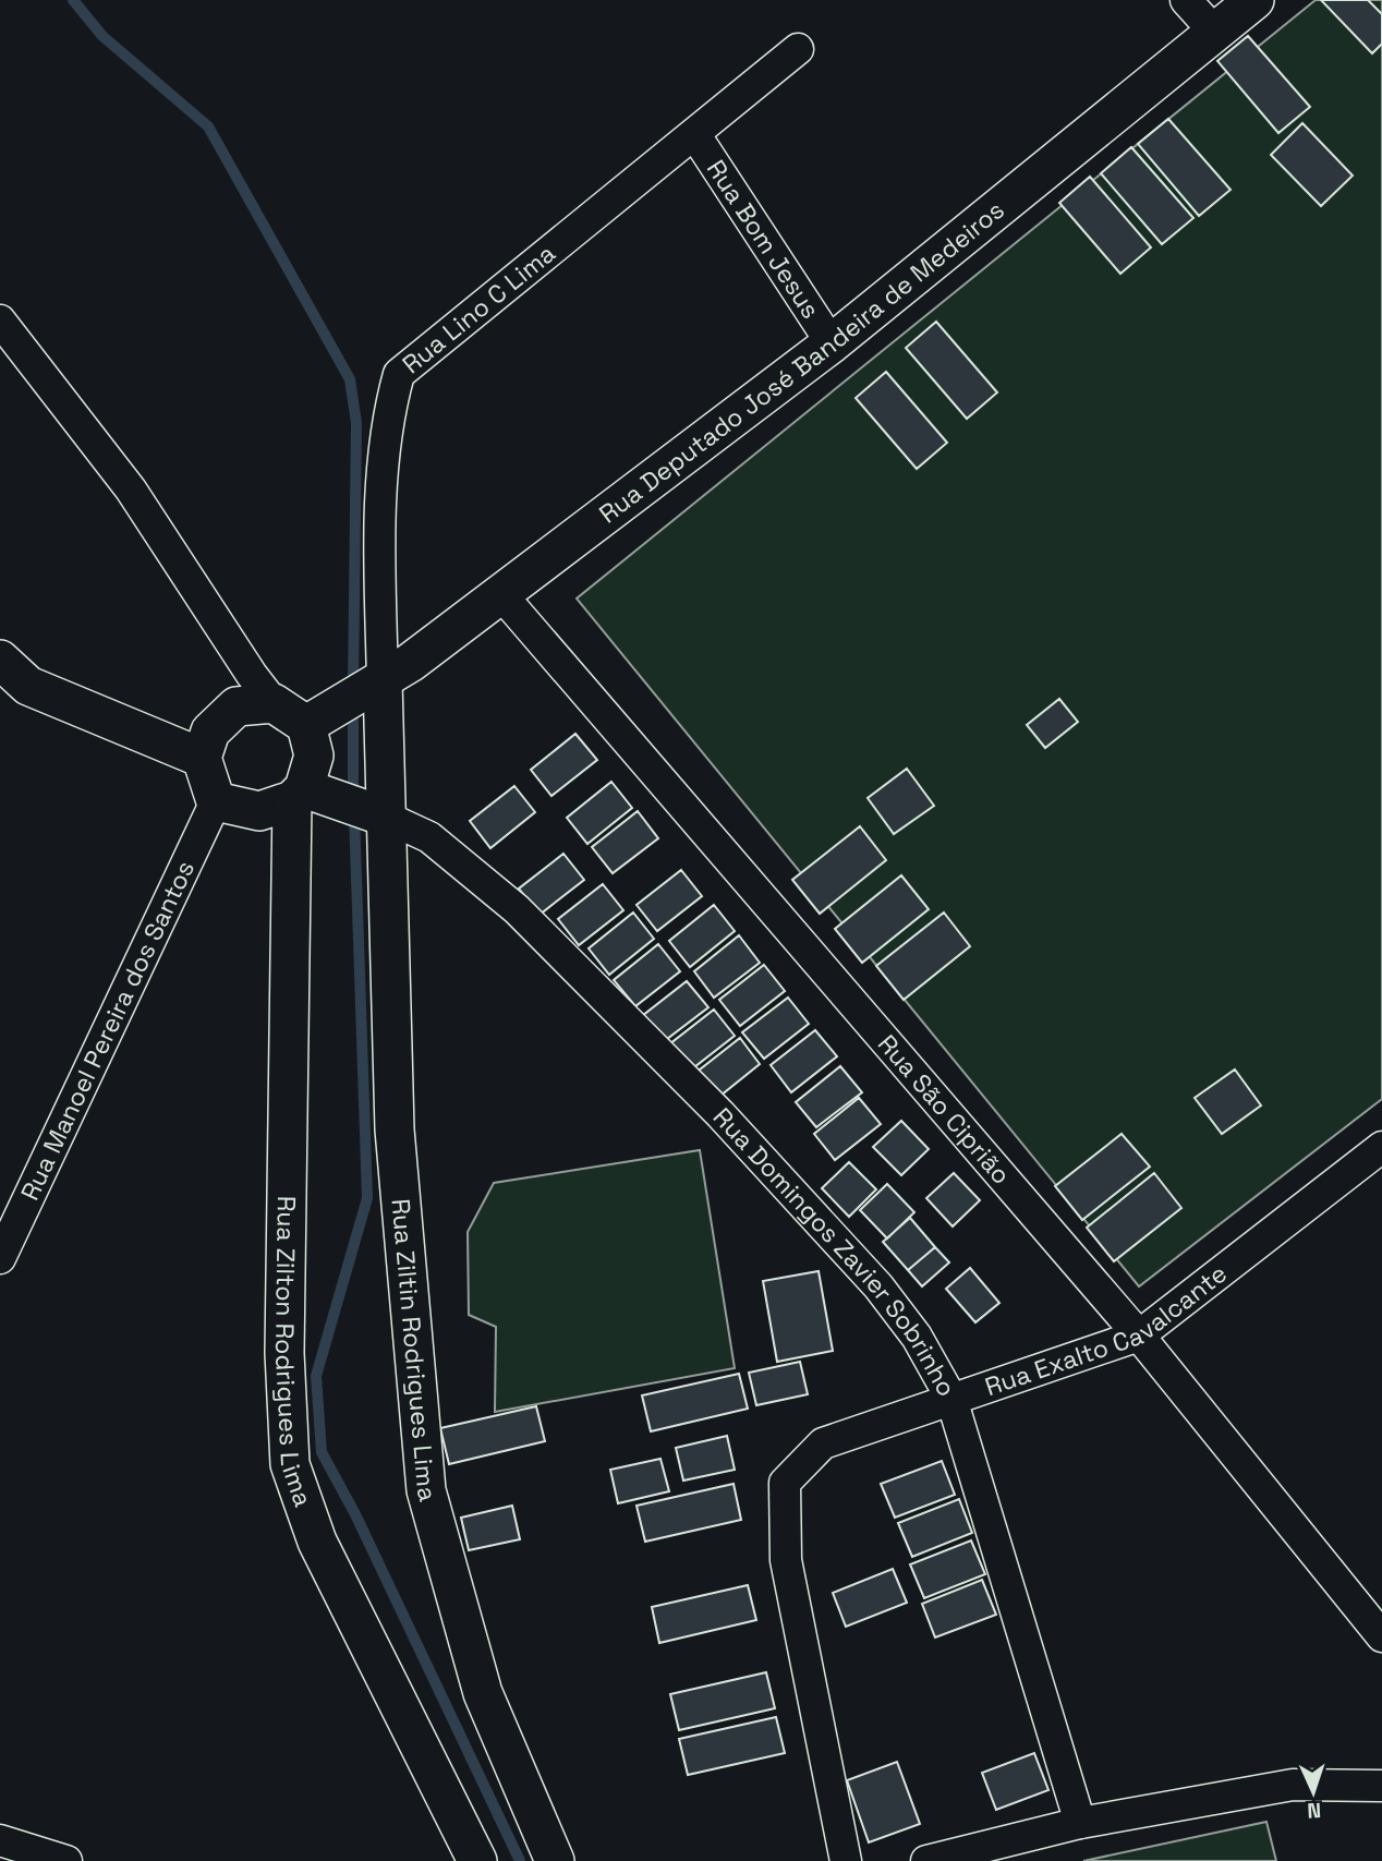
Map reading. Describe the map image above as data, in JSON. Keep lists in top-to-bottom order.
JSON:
{
  "streets": {
    "street": [
      "Rua Bom Jesus",
      "Rua Lino C Lima",
      "Rua Deputado José Bandeira de Medeiros",
      "Rua Manoel Pereira dos Santos",
      "Rua São Ciprião",
      "Rua Domingos Zavier Sobrinho",
      "Rua Exalto Cavalcante",
      "Rua Ziltin Rodrigues Lima",
      "Rua Zilton Rodrigues Lima"
    ]
  },
  "crossings": [
    ["Rua Bom Jesus", "Rua Lino C Lima"],
    ["Rua Bom Jesus", "Rua Deputado José Bandeira de Medeiros"],
    ["Rua Lino C Lima", "Rua Deputado José Bandeira de Medeiros"],
    ["Rua Lino C Lima", "Rua Zilton Rodrigues Lima"],
    ["Rua Deputado José Bandeira de Medeiros", "Rua São Ciprião"],
    ["Rua Deputado José Bandeira de Medeiros", "Rua Zilton Rodrigues Lima"],
    ["Rua São Ciprião", "Rua Exalto Cavalcante"],
    ["Rua Domingos Zavier Sobrinho", "Rua Exalto Cavalcante"],
    ["Rua Domingos Zavier Sobrinho", "Rua Ziltin Rodrigues Lima"]
  ],
  "north": "bottom"
}
